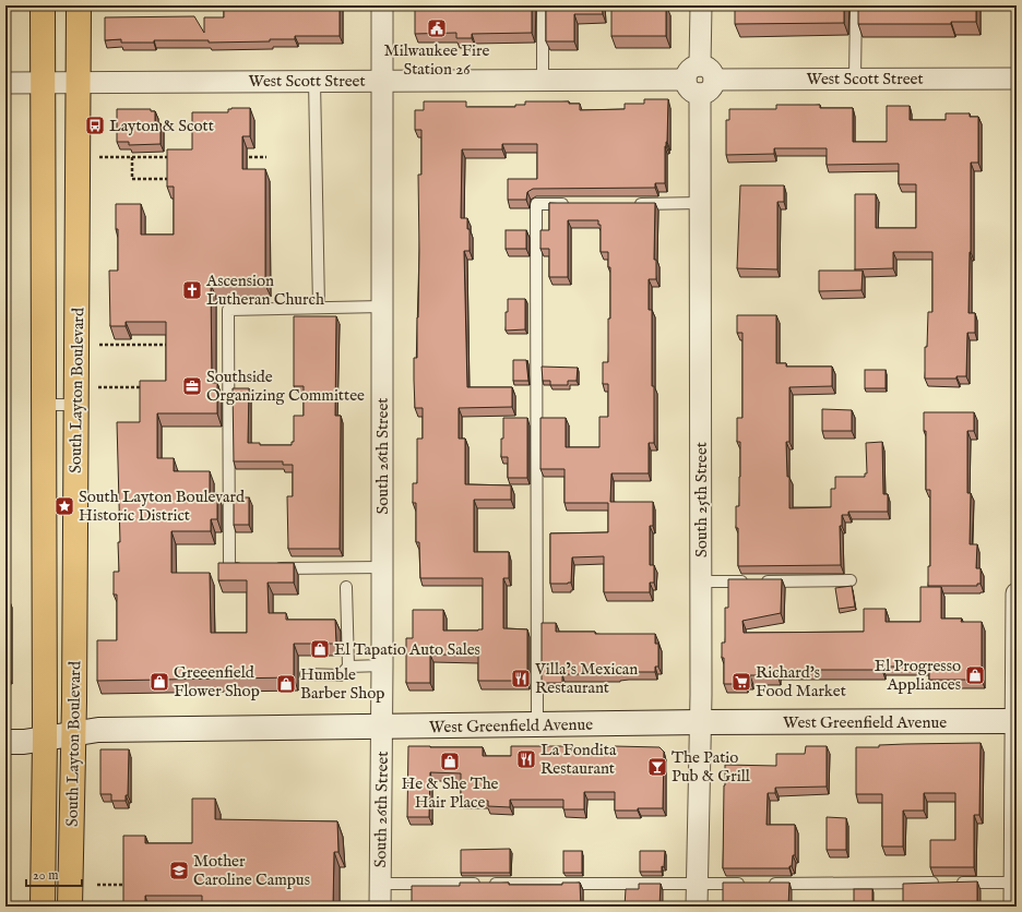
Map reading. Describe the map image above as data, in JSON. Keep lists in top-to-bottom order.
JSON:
{
  "streets": {
    "main road": ["South Layton Boulevard", "West Greenfield Avenue"],
    "street": ["West Scott Street", "South 26th Street", "South 25th Street"]
  },
  "crossings": [
    ["West Scott Street", "South Layton Boulevard"],
    ["West Scott Street", "South 26th Street"],
    ["West Scott Street", "South 25th Street"],
    ["South Layton Boulevard", "West Greenfield Avenue"],
    ["South 26th Street", "West Greenfield Avenue"],
    ["South 25th Street", "West Greenfield Avenue"]
  ],
  "places": {
    "public building": ["Milwaukee Fire Station 26"],
    "bus stop": ["Layton & Scott"],
    "church": ["Ascension Lutheran Church"],
    "office": ["Southside Organizing Committee"],
    "place": ["South Layton Boulevard Historic District"],
    "shop": [
      "El Tapatio Auto Sales",
      "El Progresso Appliances",
      "Greeenfield Flower Shop",
      "Humble Barber Shop",
      "He & She The Hair Place"
    ],
    "restaurant": ["Villa’s Mexican Restaurant", "La Fondita Restaurant"],
    "supermarket": ["Richard's Food Market"],
    "bar": ["The Patio Pub & Grill"],
    "school or university": ["Mother Caroline Campus"]
  },
  "scale_bar": "20 m"
}
